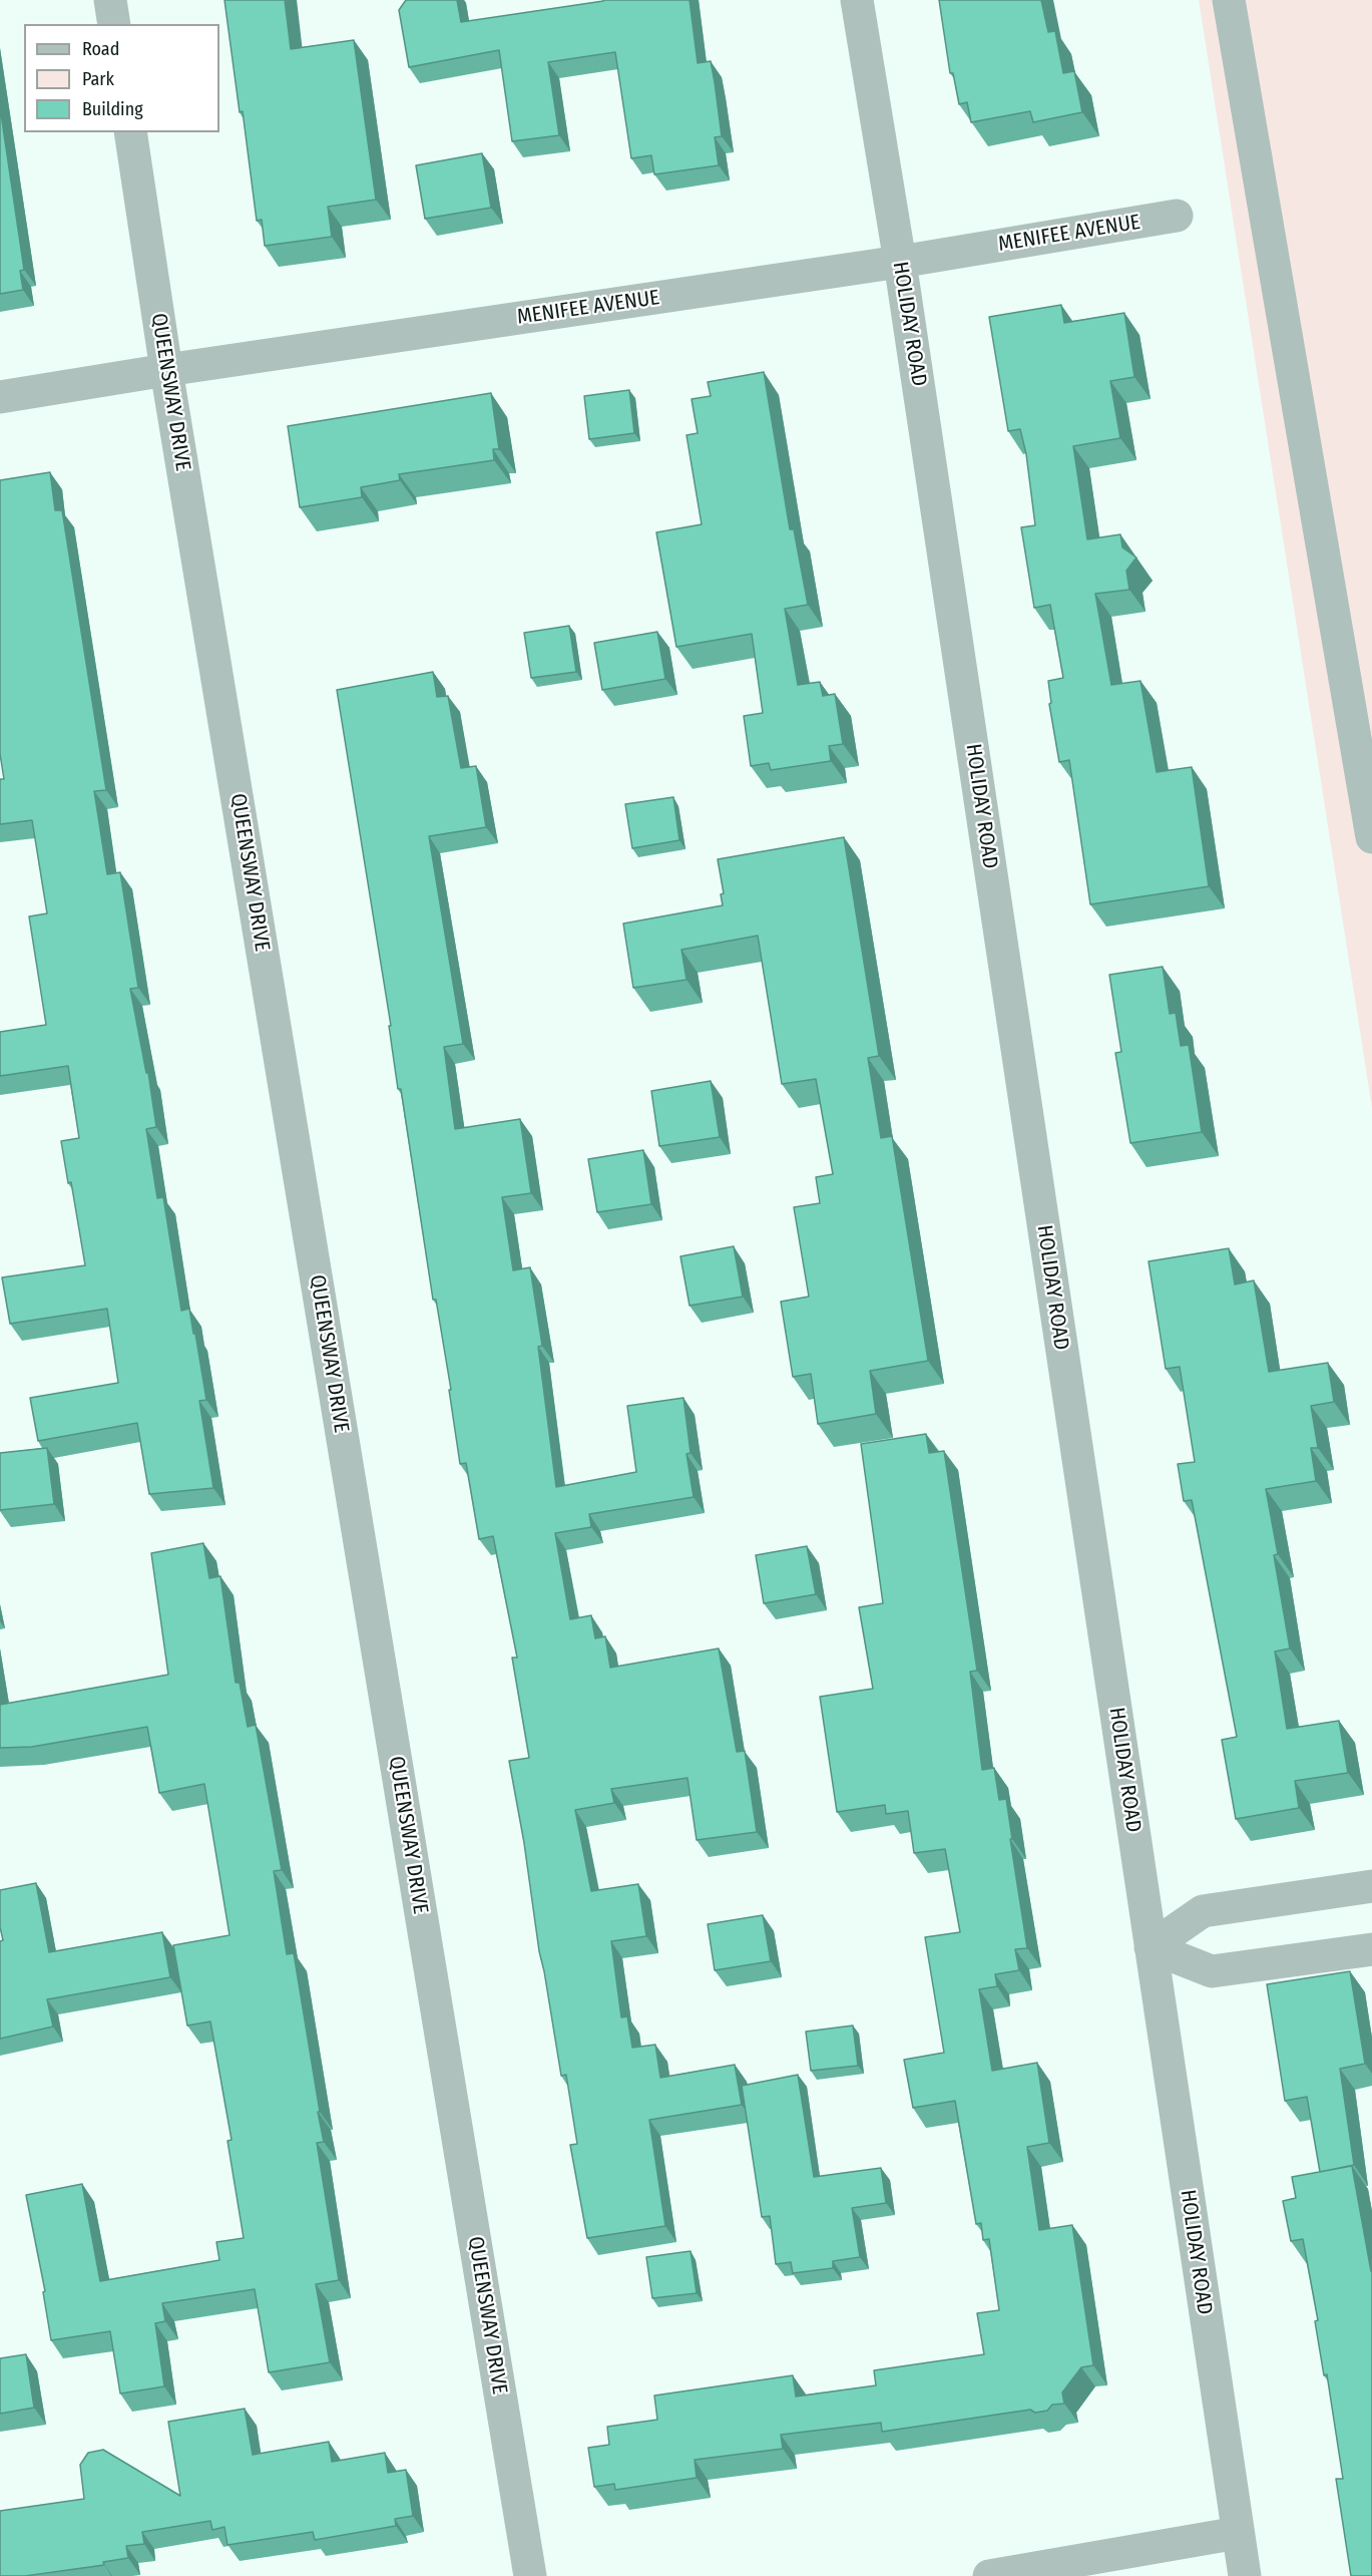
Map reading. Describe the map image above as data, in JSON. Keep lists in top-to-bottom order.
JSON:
{
  "streets": {
    "street": ["MENIFEE AVENUE", "HOLIDAY ROAD", "QUEENSWAY DRIVE"]
  },
  "crossings": [
    ["MENIFEE AVENUE", "HOLIDAY ROAD"],
    ["MENIFEE AVENUE", "QUEENSWAY DRIVE"]
  ],
  "legend": ["Road", "Park", "Building"]
}
